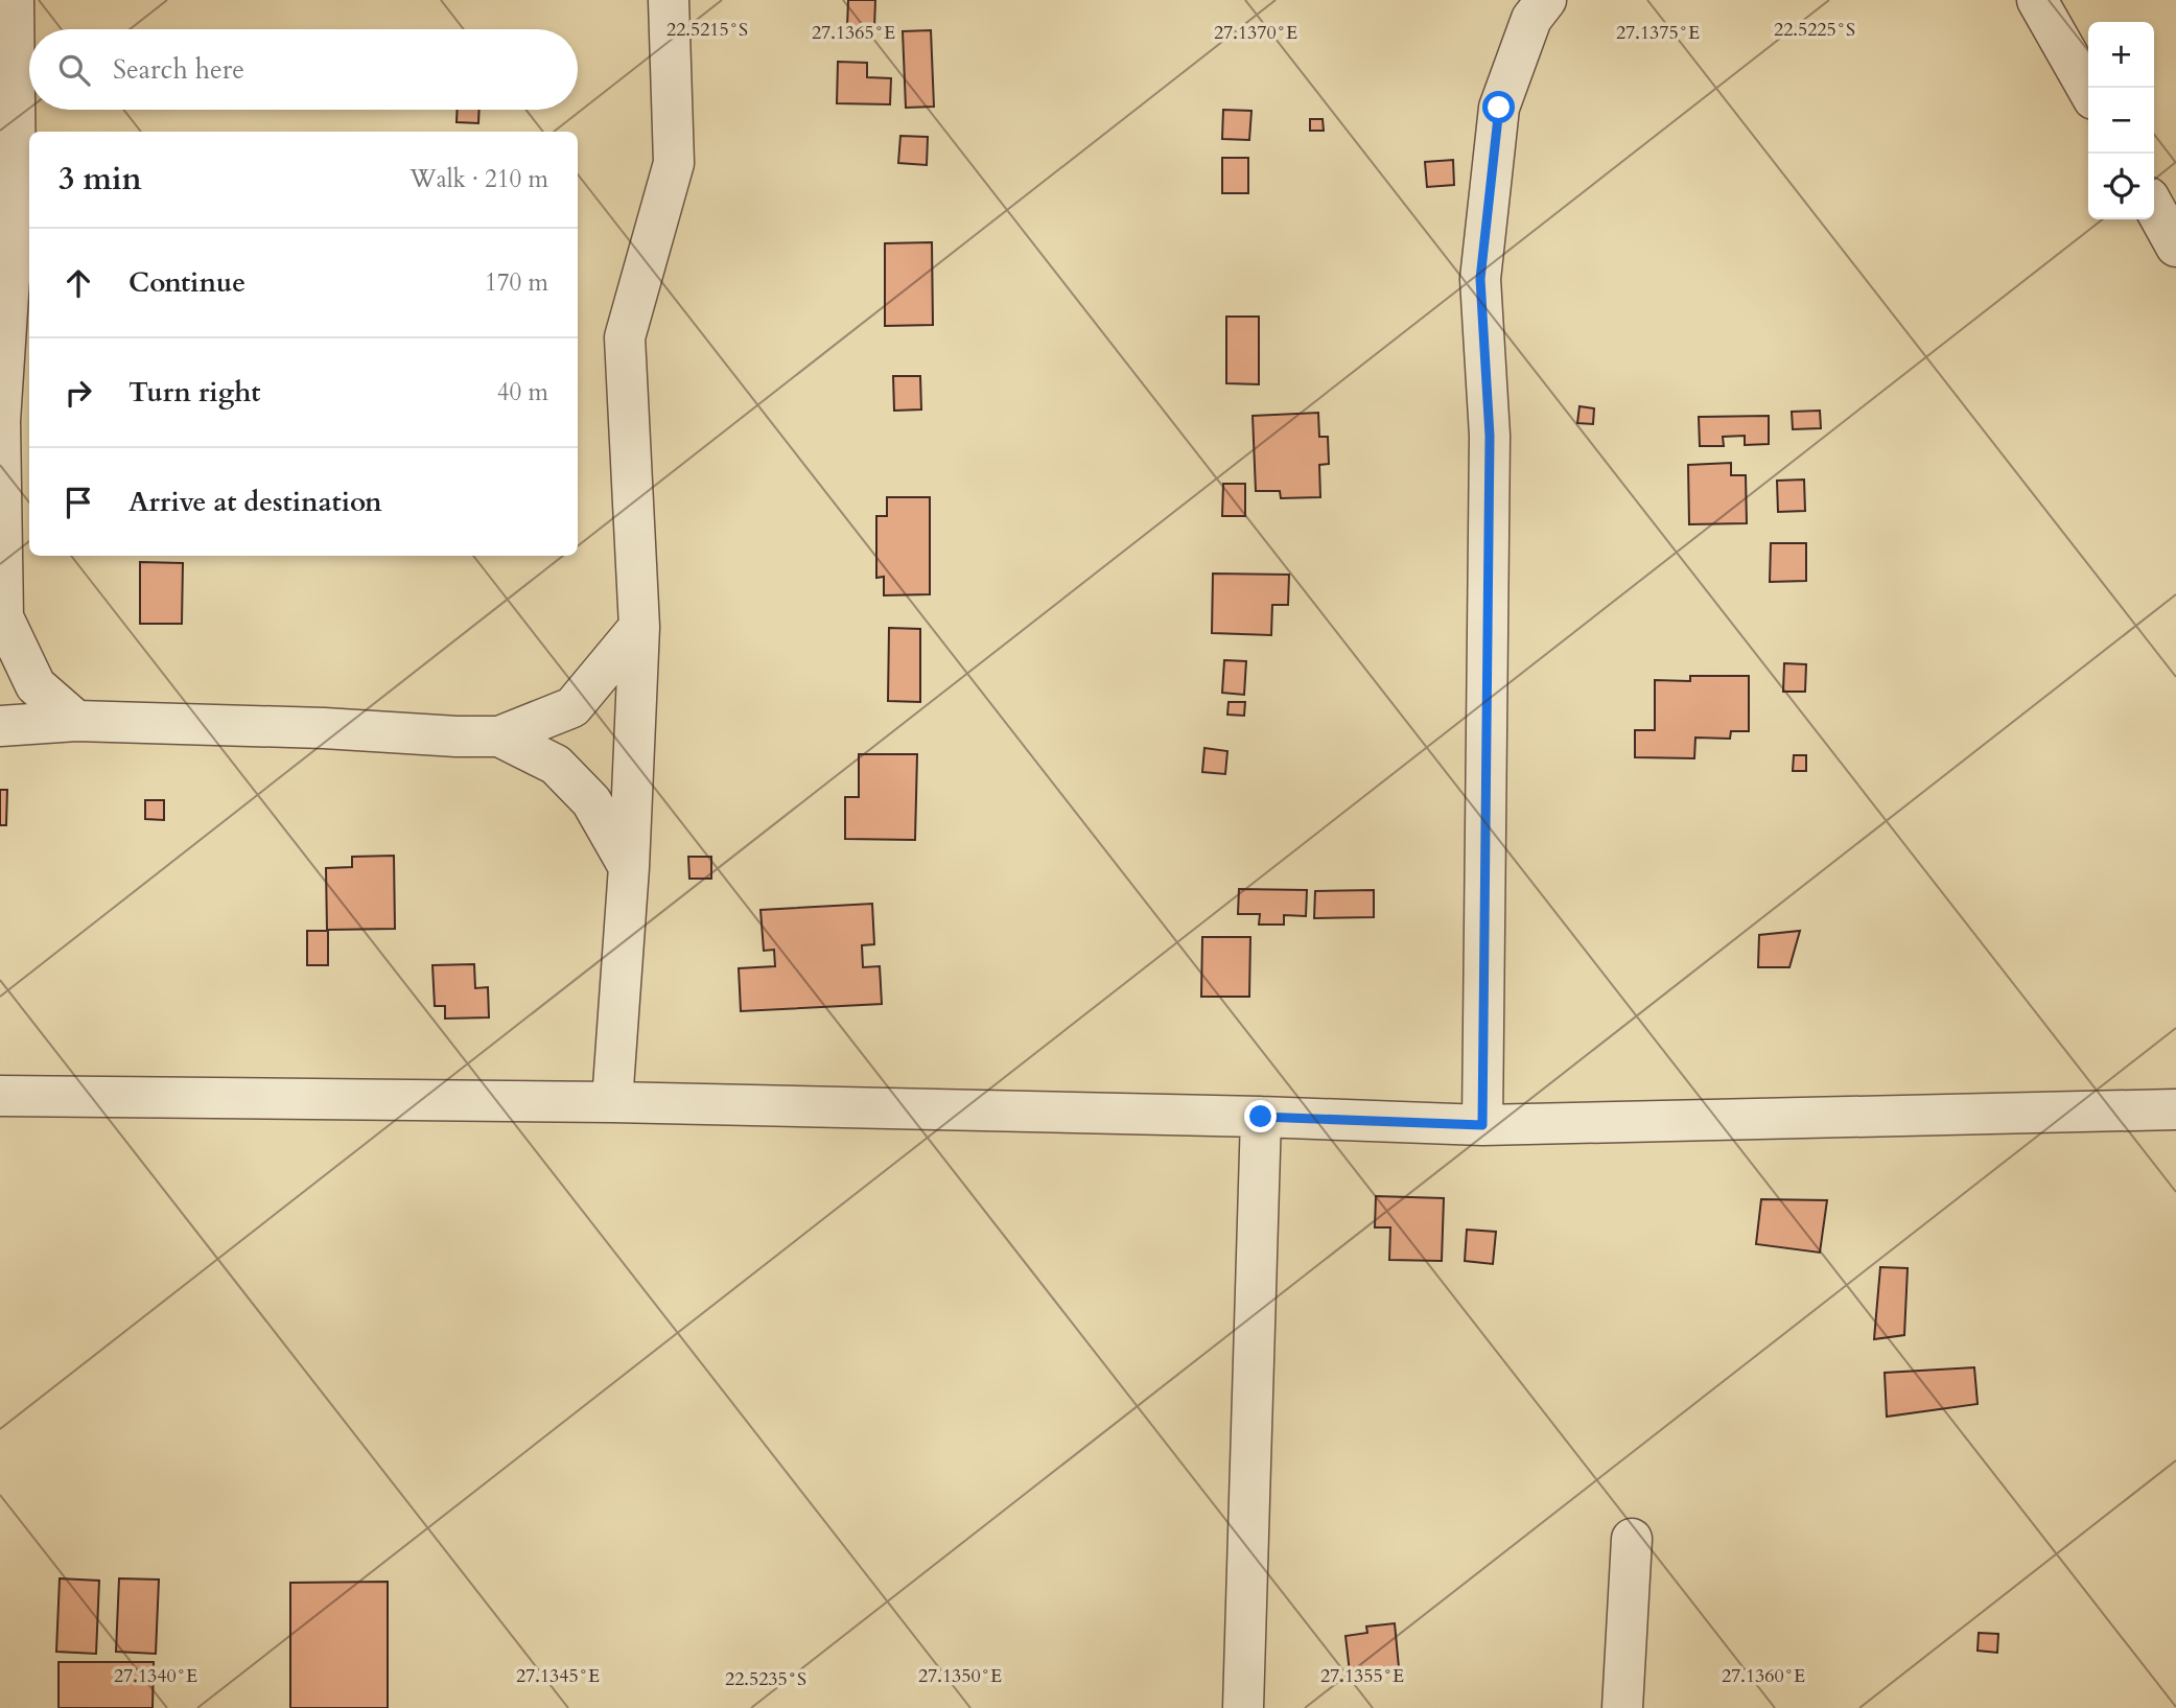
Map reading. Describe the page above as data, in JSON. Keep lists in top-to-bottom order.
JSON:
{
  "page": {
    "map_buttons": ["+", "−"],
    "search": "Search here",
    "heading": ["3 min", "Walk · 210 m"],
    "list": [
      ["Continue", "170 m"],
      ["Turn right", "40 m"],
      "Arrive at destination"
    ]
  },
  "coordinates": [
    "22.5215°S",
    "22.5225°S",
    "27.1375°E",
    "27.1365°E",
    "27.1370°E",
    "27.1340°E",
    "27.1345°E",
    "27.1350°E",
    "27.1355°E",
    "27.1360°E",
    "22.5235°S"
  ]
}
